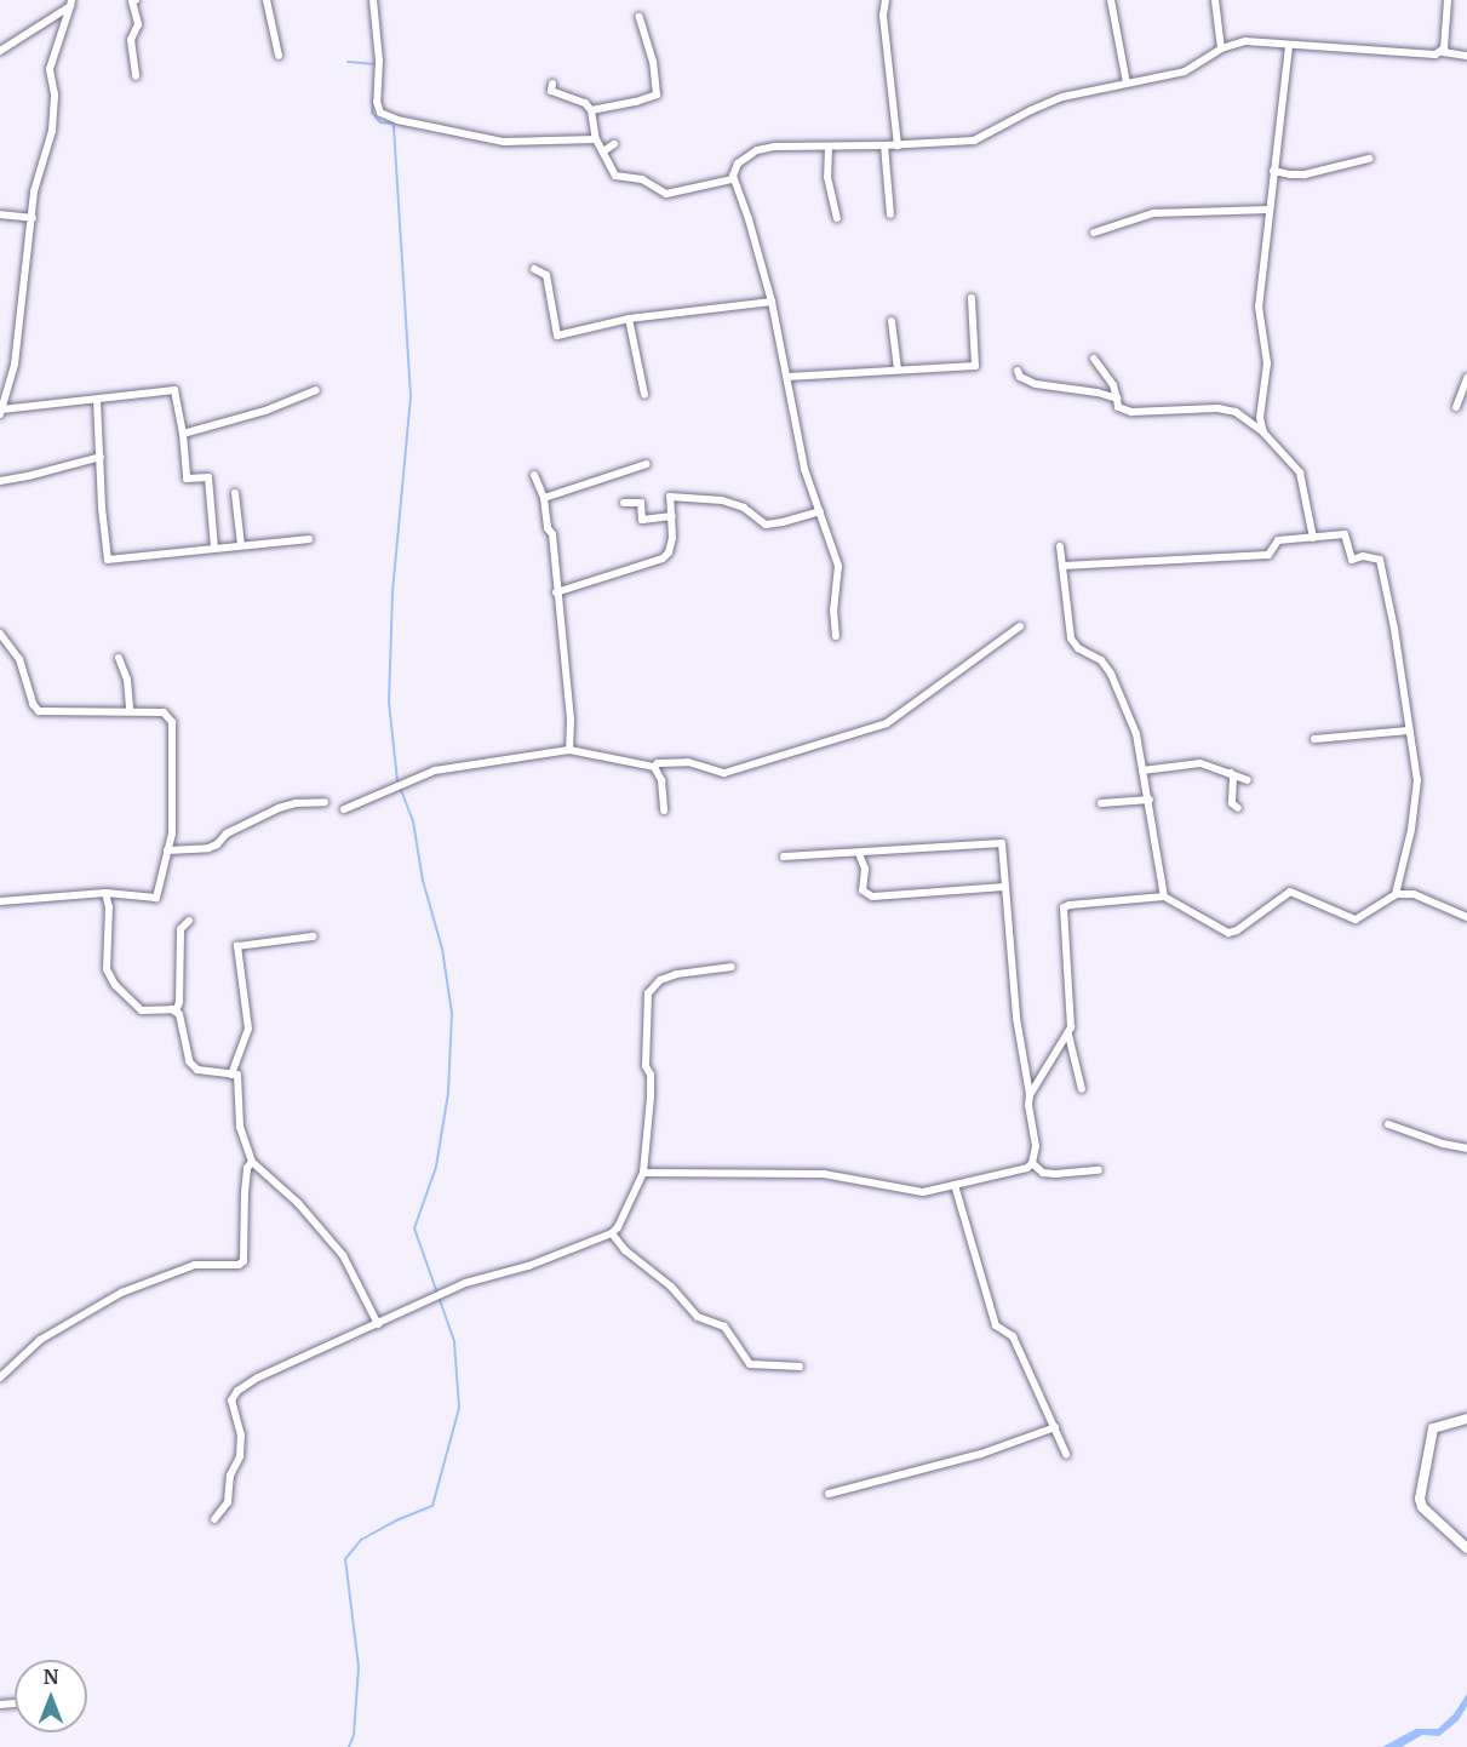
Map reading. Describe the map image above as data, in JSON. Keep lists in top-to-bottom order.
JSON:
{
  "north": "top"
}
